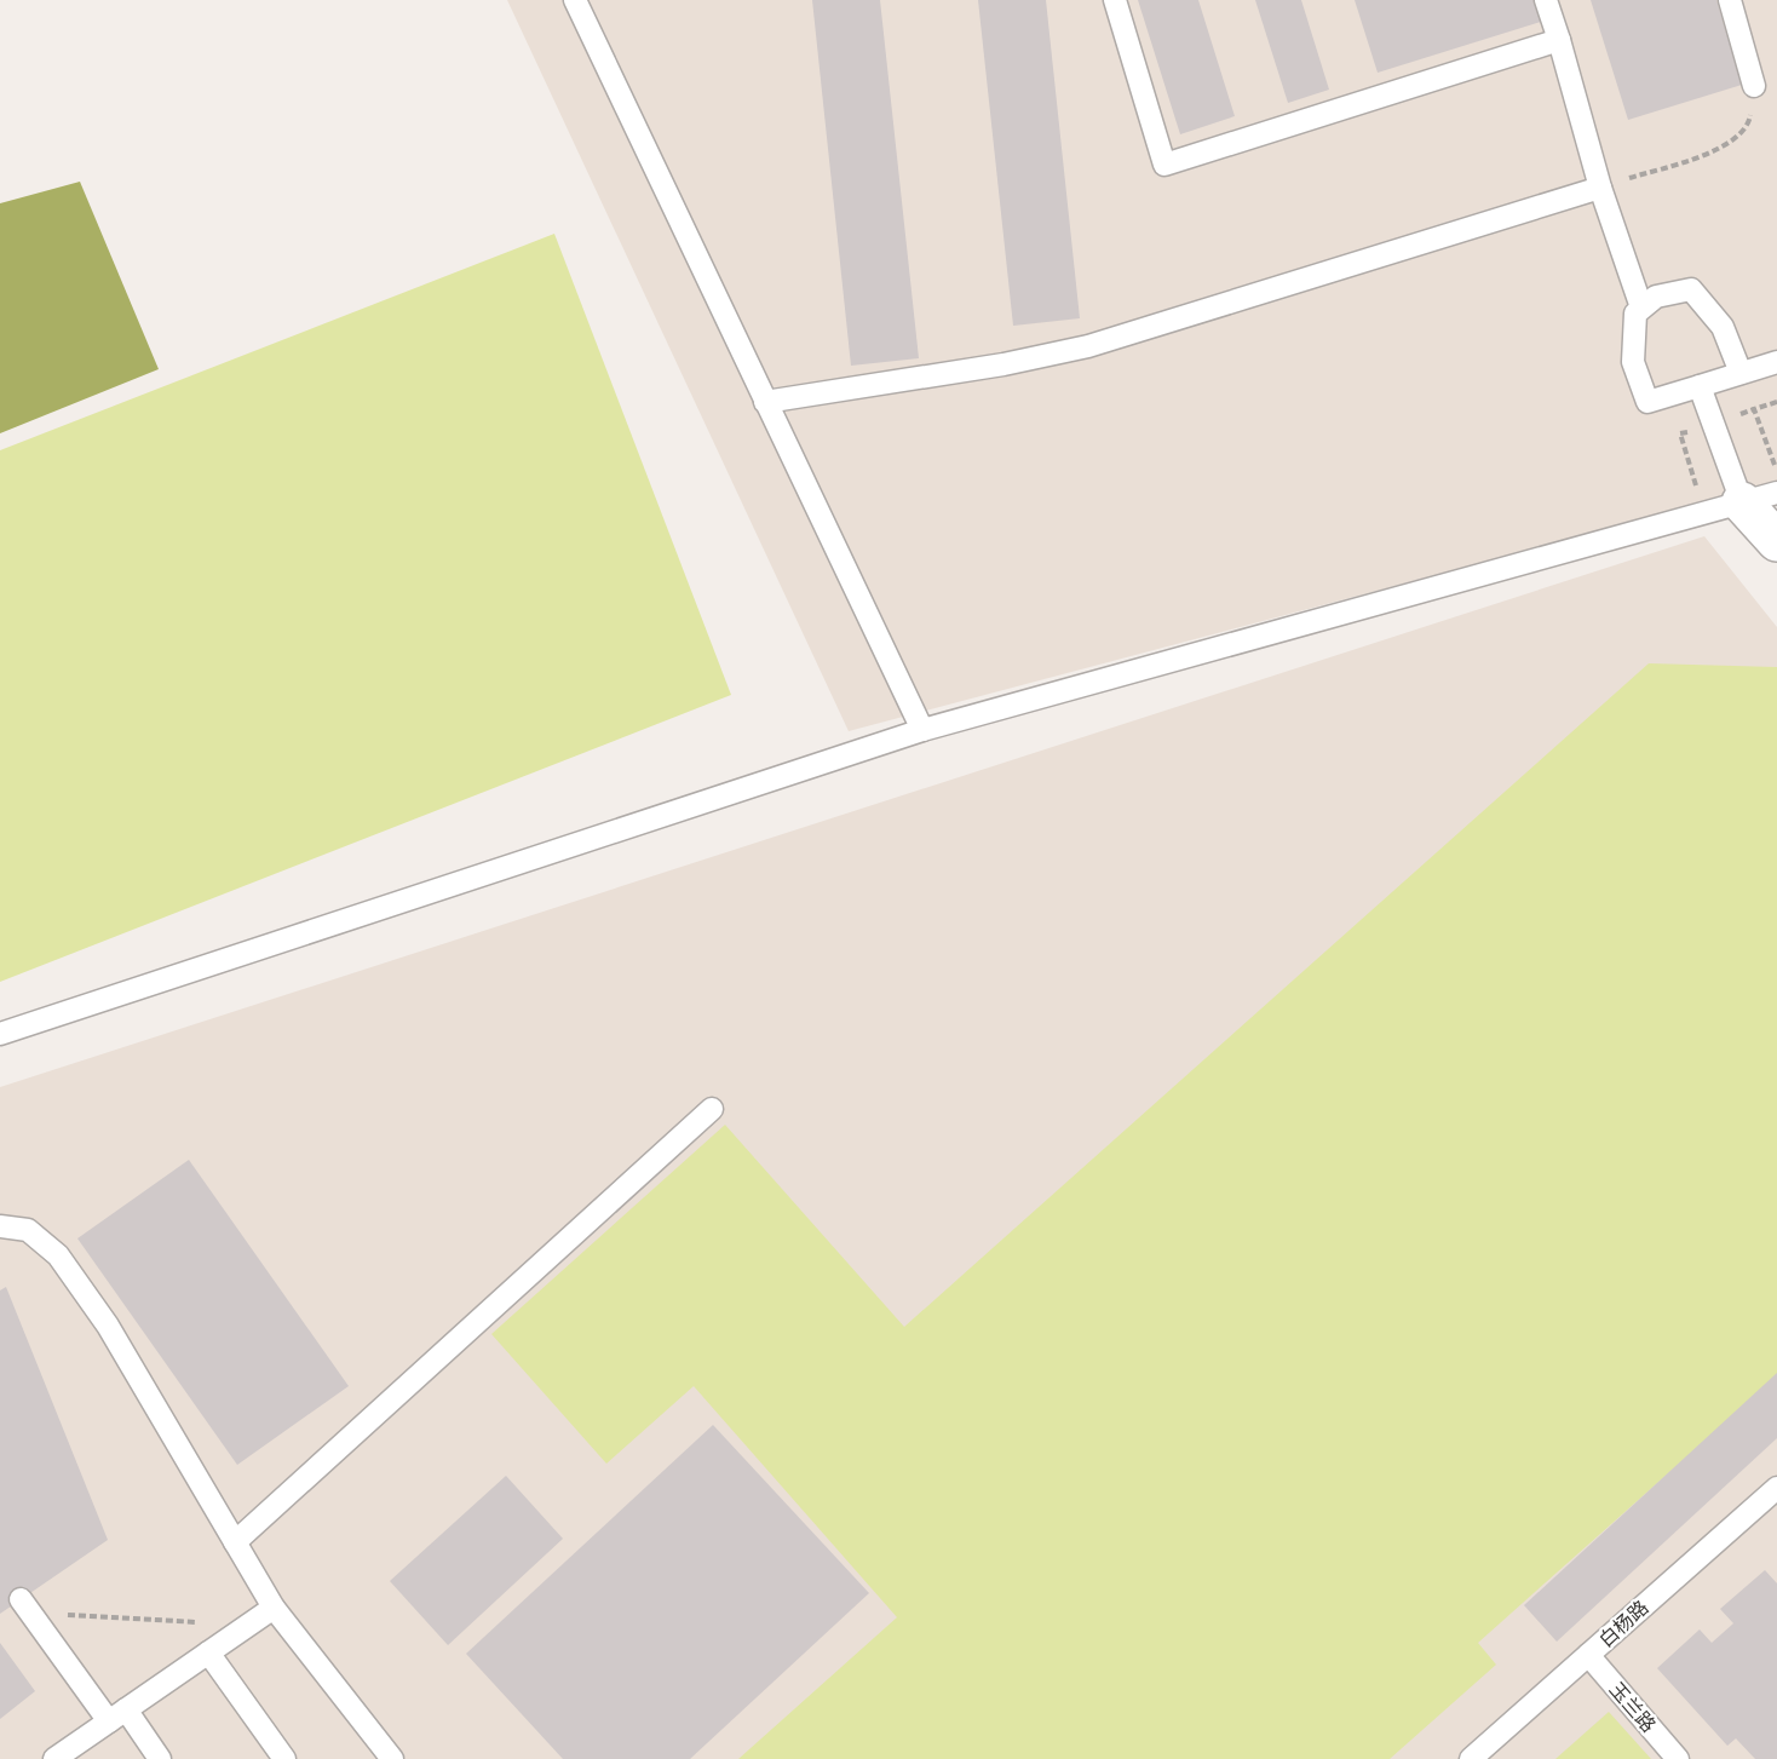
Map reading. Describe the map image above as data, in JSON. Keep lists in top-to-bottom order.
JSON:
{
  "streets": {
    "lane": ["白杨路", "玉兰路"]
  },
  "crossings": [
    ["白杨路", "玉兰路"]
  ]
}
